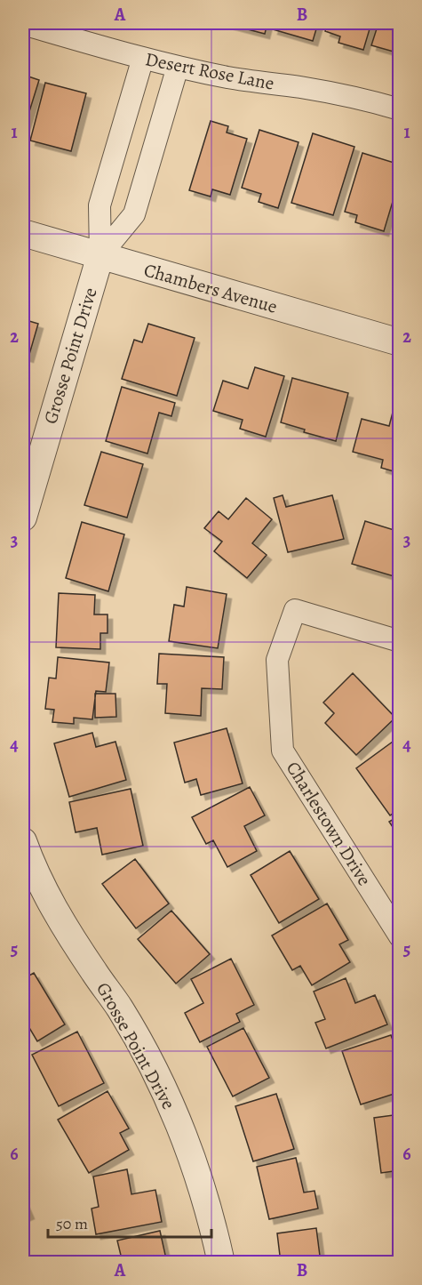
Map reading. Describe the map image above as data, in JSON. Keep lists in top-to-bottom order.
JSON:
{
  "streets": {
    "street": [
      "Desert Rose Lane",
      "Chambers Avenue",
      "Grosse Point Drive",
      "Charlestown Drive"
    ]
  },
  "crossings": [
    ["Chambers Avenue", "Grosse Point Drive"]
  ],
  "scale_bar": "50 m",
  "grid": {
    "columns": ["A", "B"],
    "rows": [
      "1",
      "2",
      "3",
      "4",
      "5",
      "6"
    ]
  }
}
